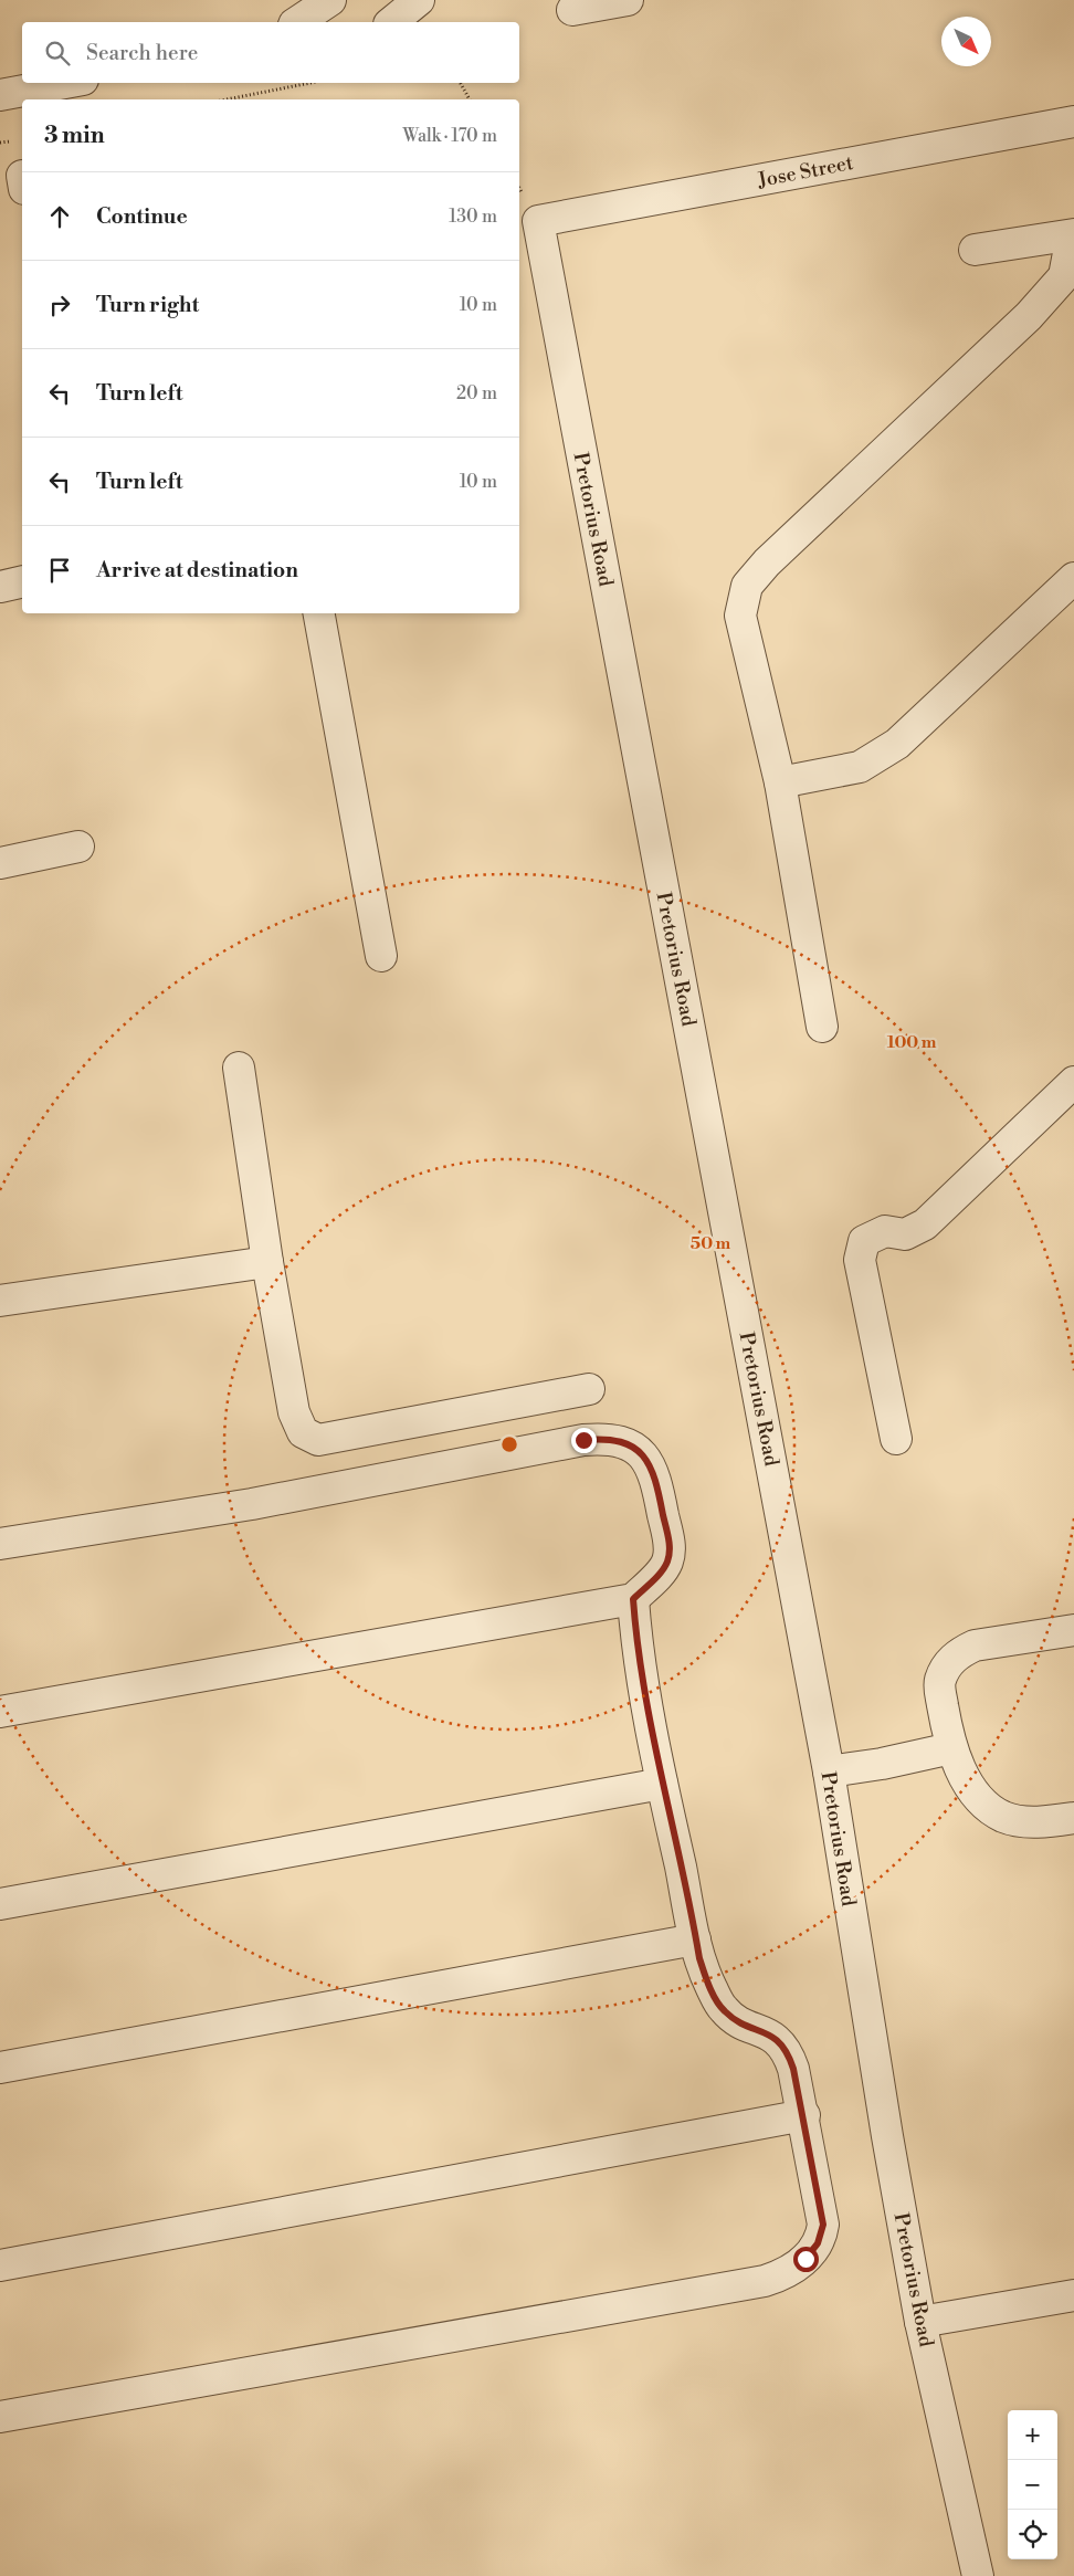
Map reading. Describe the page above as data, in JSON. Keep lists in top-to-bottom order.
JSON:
{
  "streets": {
    "street": ["Jose Street", "Pretorius Road"]
  },
  "crossings": [
    ["Jose Street", "Pretorius Road"]
  ],
  "north": "bottom right",
  "page": {
    "search": "Search here",
    "heading": ["3 min", "Walk · 170 m"],
    "list": [
      ["Continue", "130 m"],
      ["Turn right", "10 m"],
      ["Turn left", "20 m"],
      ["Turn left", "10 m"],
      "Arrive at destination"
    ],
    "map_buttons": ["+", "−"]
  },
  "rings": ["100 m", "50 m"]
}
